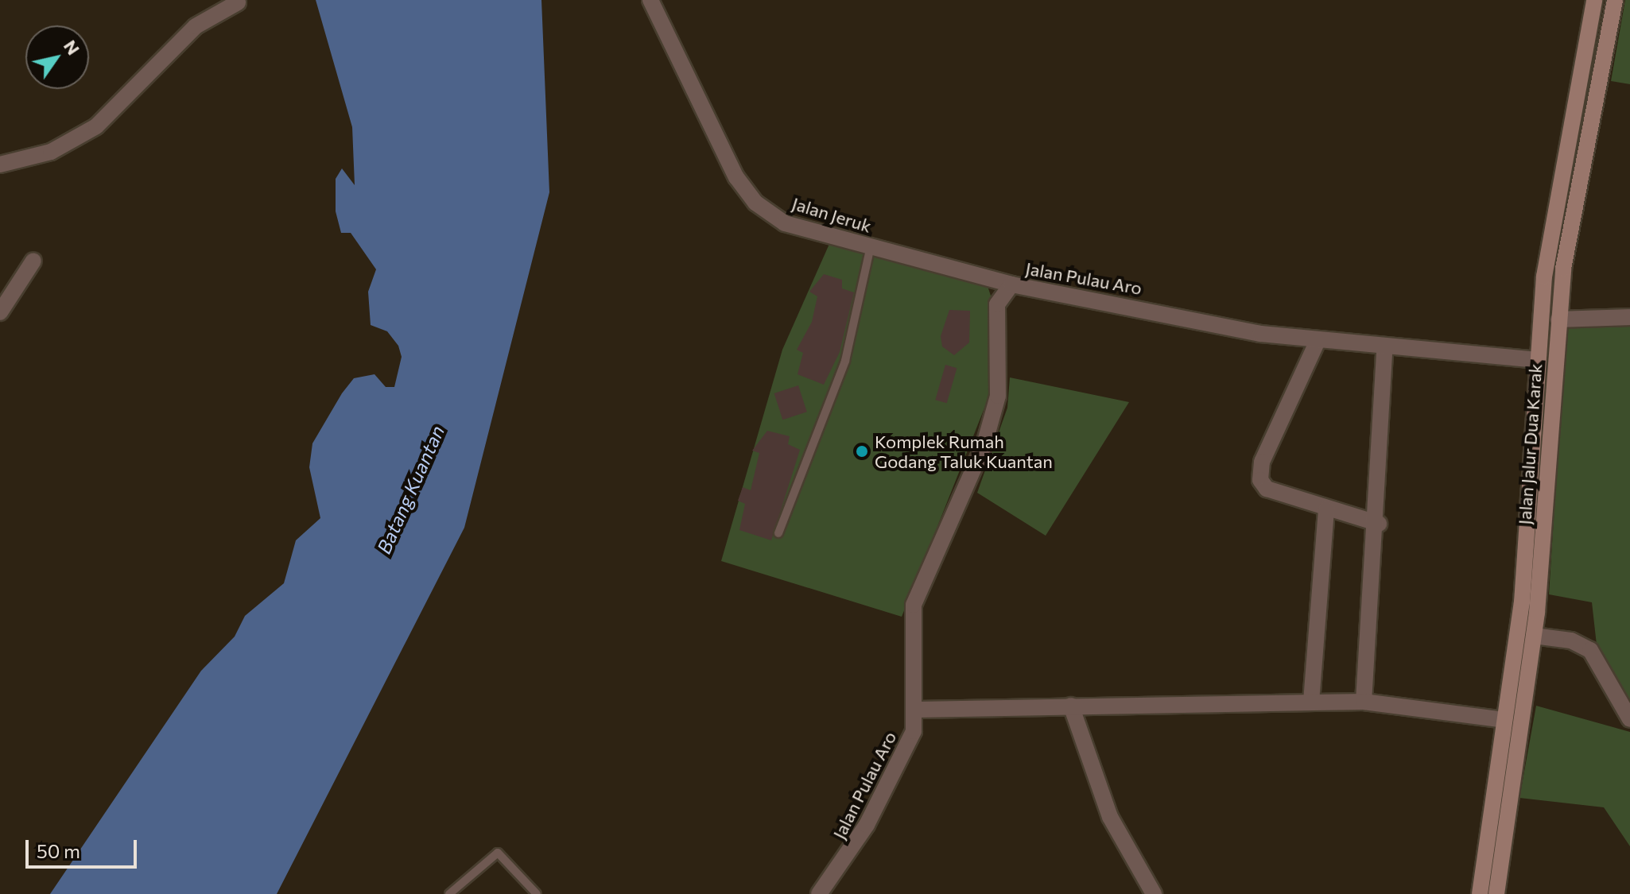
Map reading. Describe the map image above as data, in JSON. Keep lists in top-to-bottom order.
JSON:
{
  "streets": {
    "main road": ["Jalan Jalur Dua Karak"],
    "street": ["Jalan Jeruk", "Jalan Pulau Aro"]
  },
  "crossings": [
    ["Jalan Jeruk", "Jalan Pulau Aro"],
    ["Jalan Pulau Aro", "Jalan Jalur Dua Karak"]
  ],
  "water": ["Batang Kuantan"],
  "places": ["Komplek Rumah Godang Taluk Kuantan"],
  "scale_bar": "50 m",
  "north": "top right"
}
